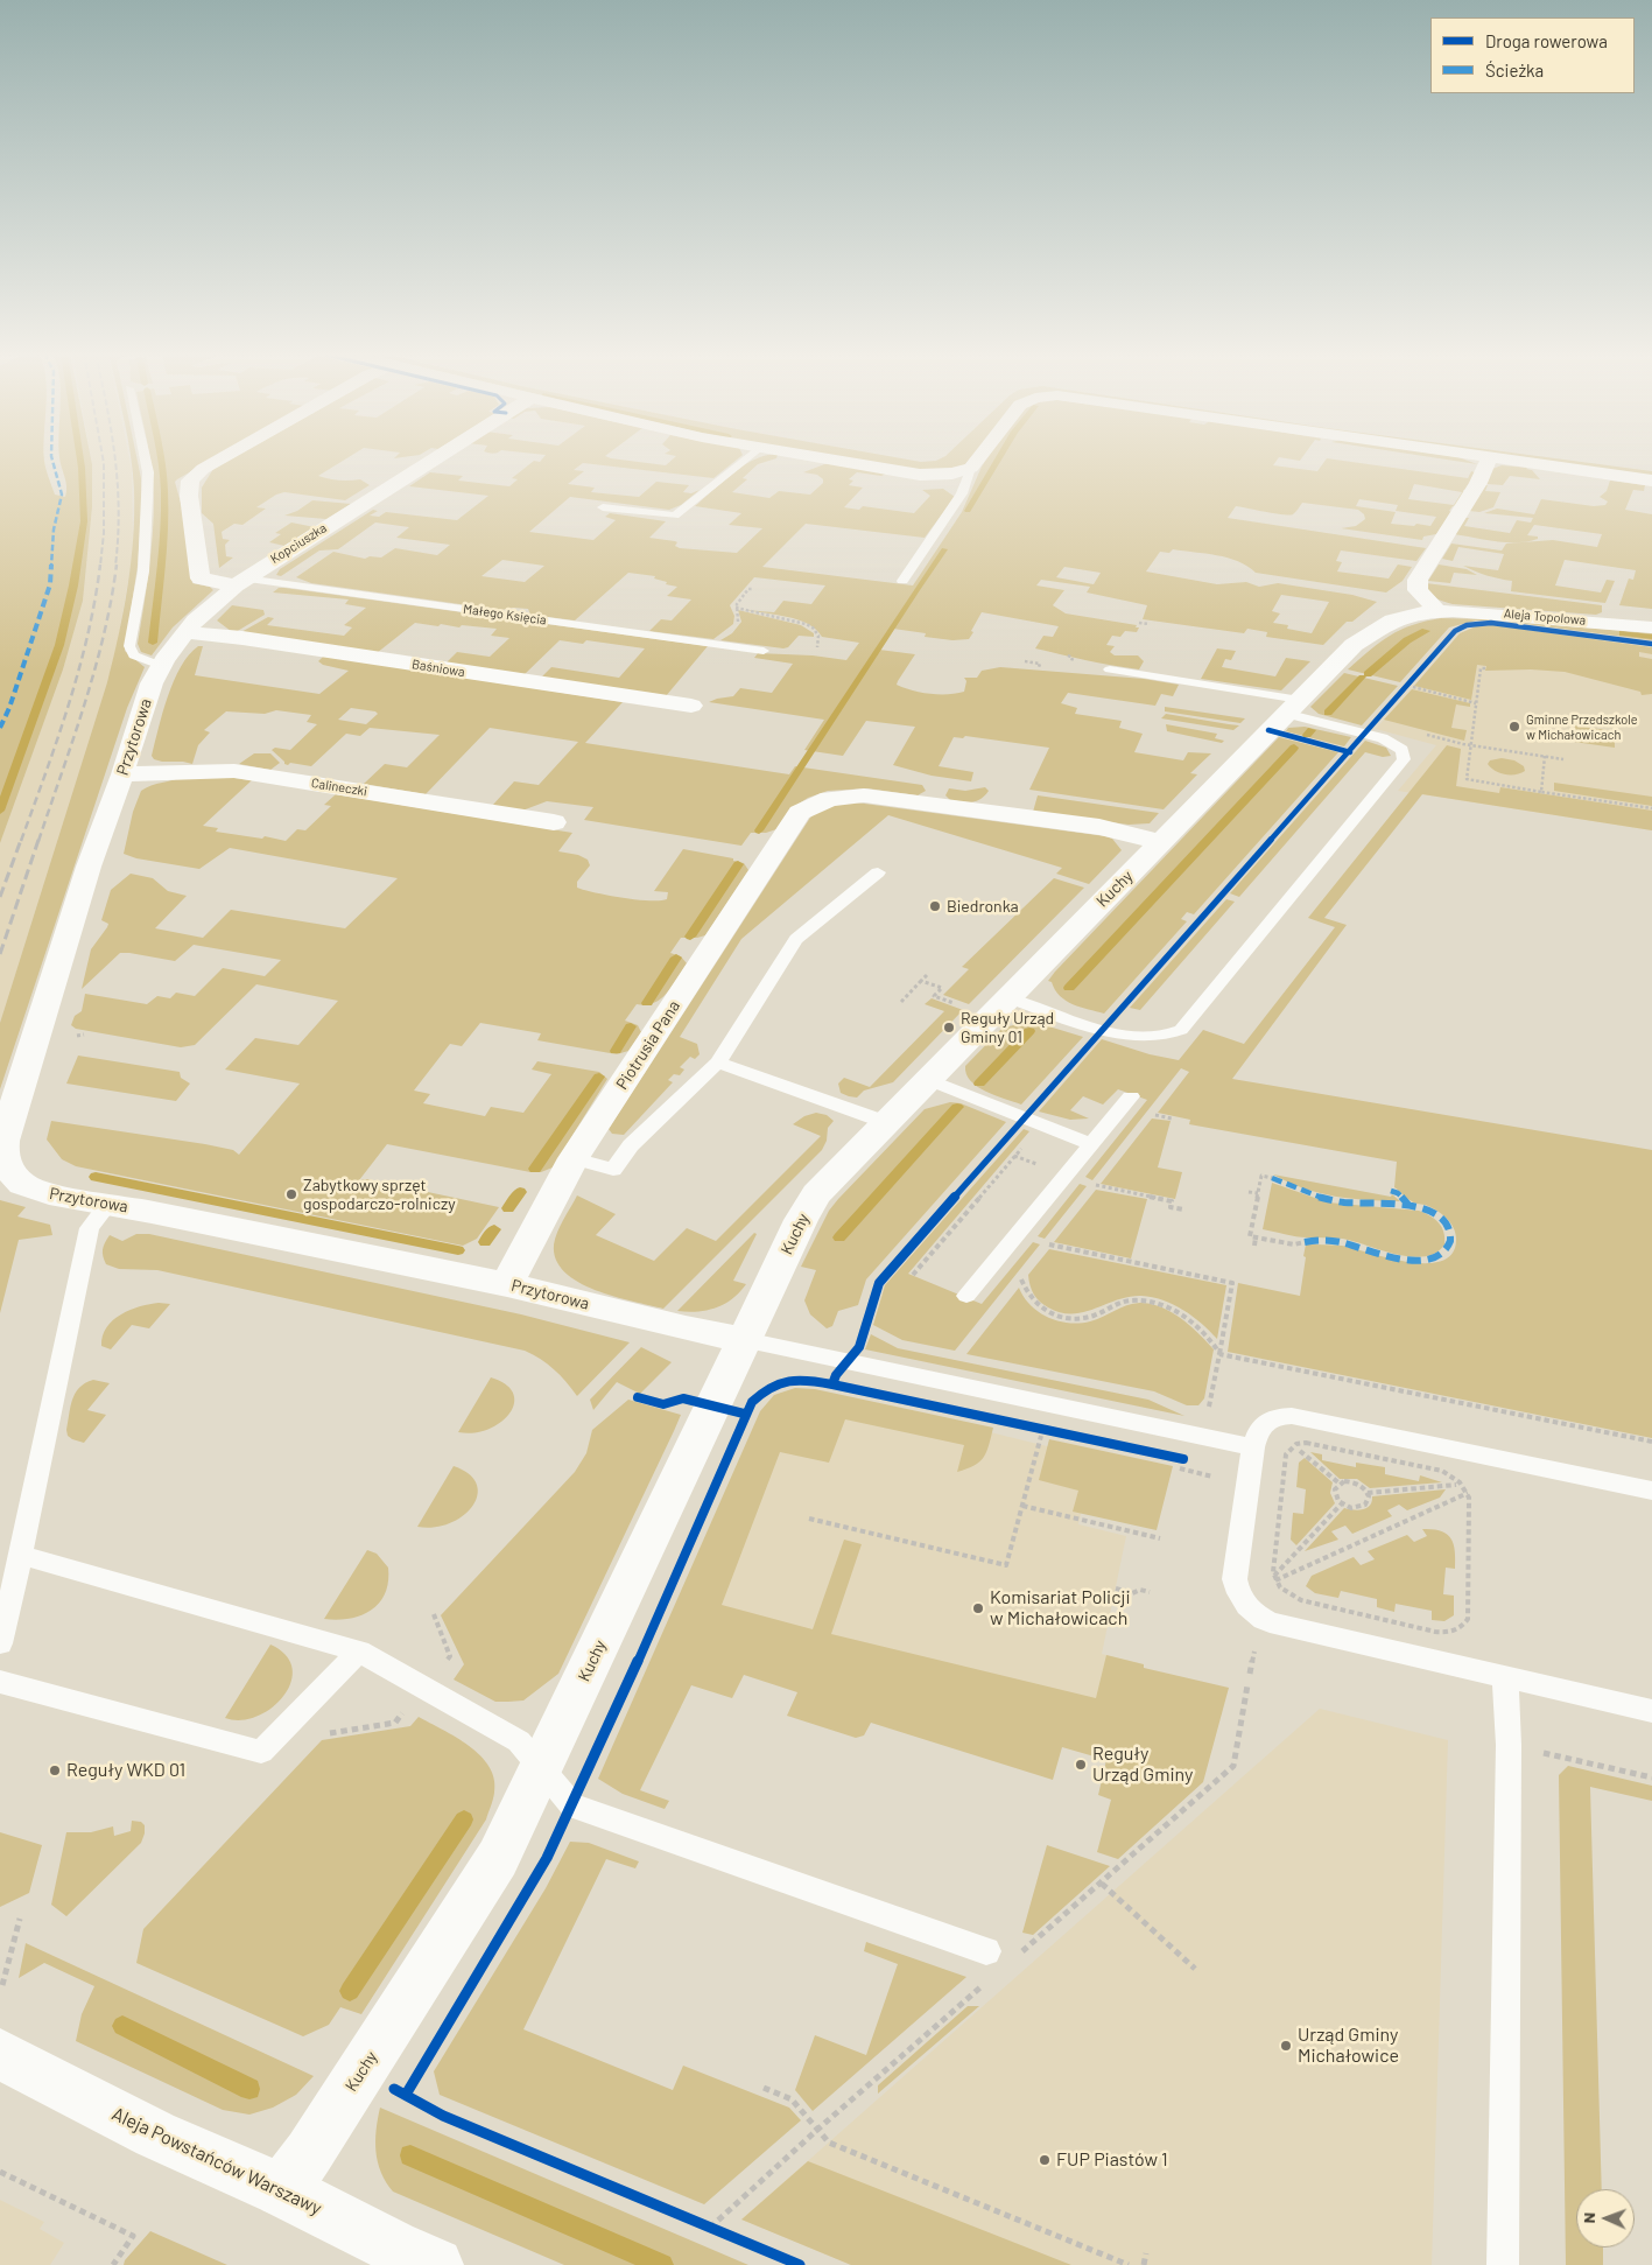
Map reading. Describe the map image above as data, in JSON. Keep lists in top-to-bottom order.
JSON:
{
  "streets": {
    "street": [
      "Kopciuszka",
      "Aleja Topolowa",
      "Baśniowa",
      "Przytorowa",
      "Calineczki",
      "Kuchy",
      "Piotrusia Pana",
      "Aleja Powstańców Warszawy"
    ],
    "lane": ["Małego Księcia"]
  },
  "crossings": [
    ["Kopciuszka", "Małego Księcia"],
    ["Kopciuszka", "Przytorowa"],
    ["Małego Księcia", "Przytorowa"],
    ["Aleja Topolowa", "Kuchy"],
    ["Baśniowa", "Przytorowa"],
    ["Przytorowa", "Calineczki"],
    ["Przytorowa", "Kuchy"],
    ["Przytorowa", "Piotrusia Pana"],
    ["Kuchy", "Piotrusia Pana"],
    ["Kuchy", "Aleja Powstańców Warszawy"]
  ],
  "places": [
    "Gminne Przedszkole w Michałowicach",
    "Biedronka",
    "Reguły Urząd Gminy 01",
    "Zabytkowy sprzęt gospodarczo-rolniczy",
    "Komisariat Policji w Michałowicach",
    "Reguły Urząd Gminy",
    "Reguły WKD 01",
    "Urząd Gminy Michałowice",
    "FUP Piastów 1"
  ],
  "legend": ["Droga rowerowa", "Ścieżka"],
  "north": "left"
}
